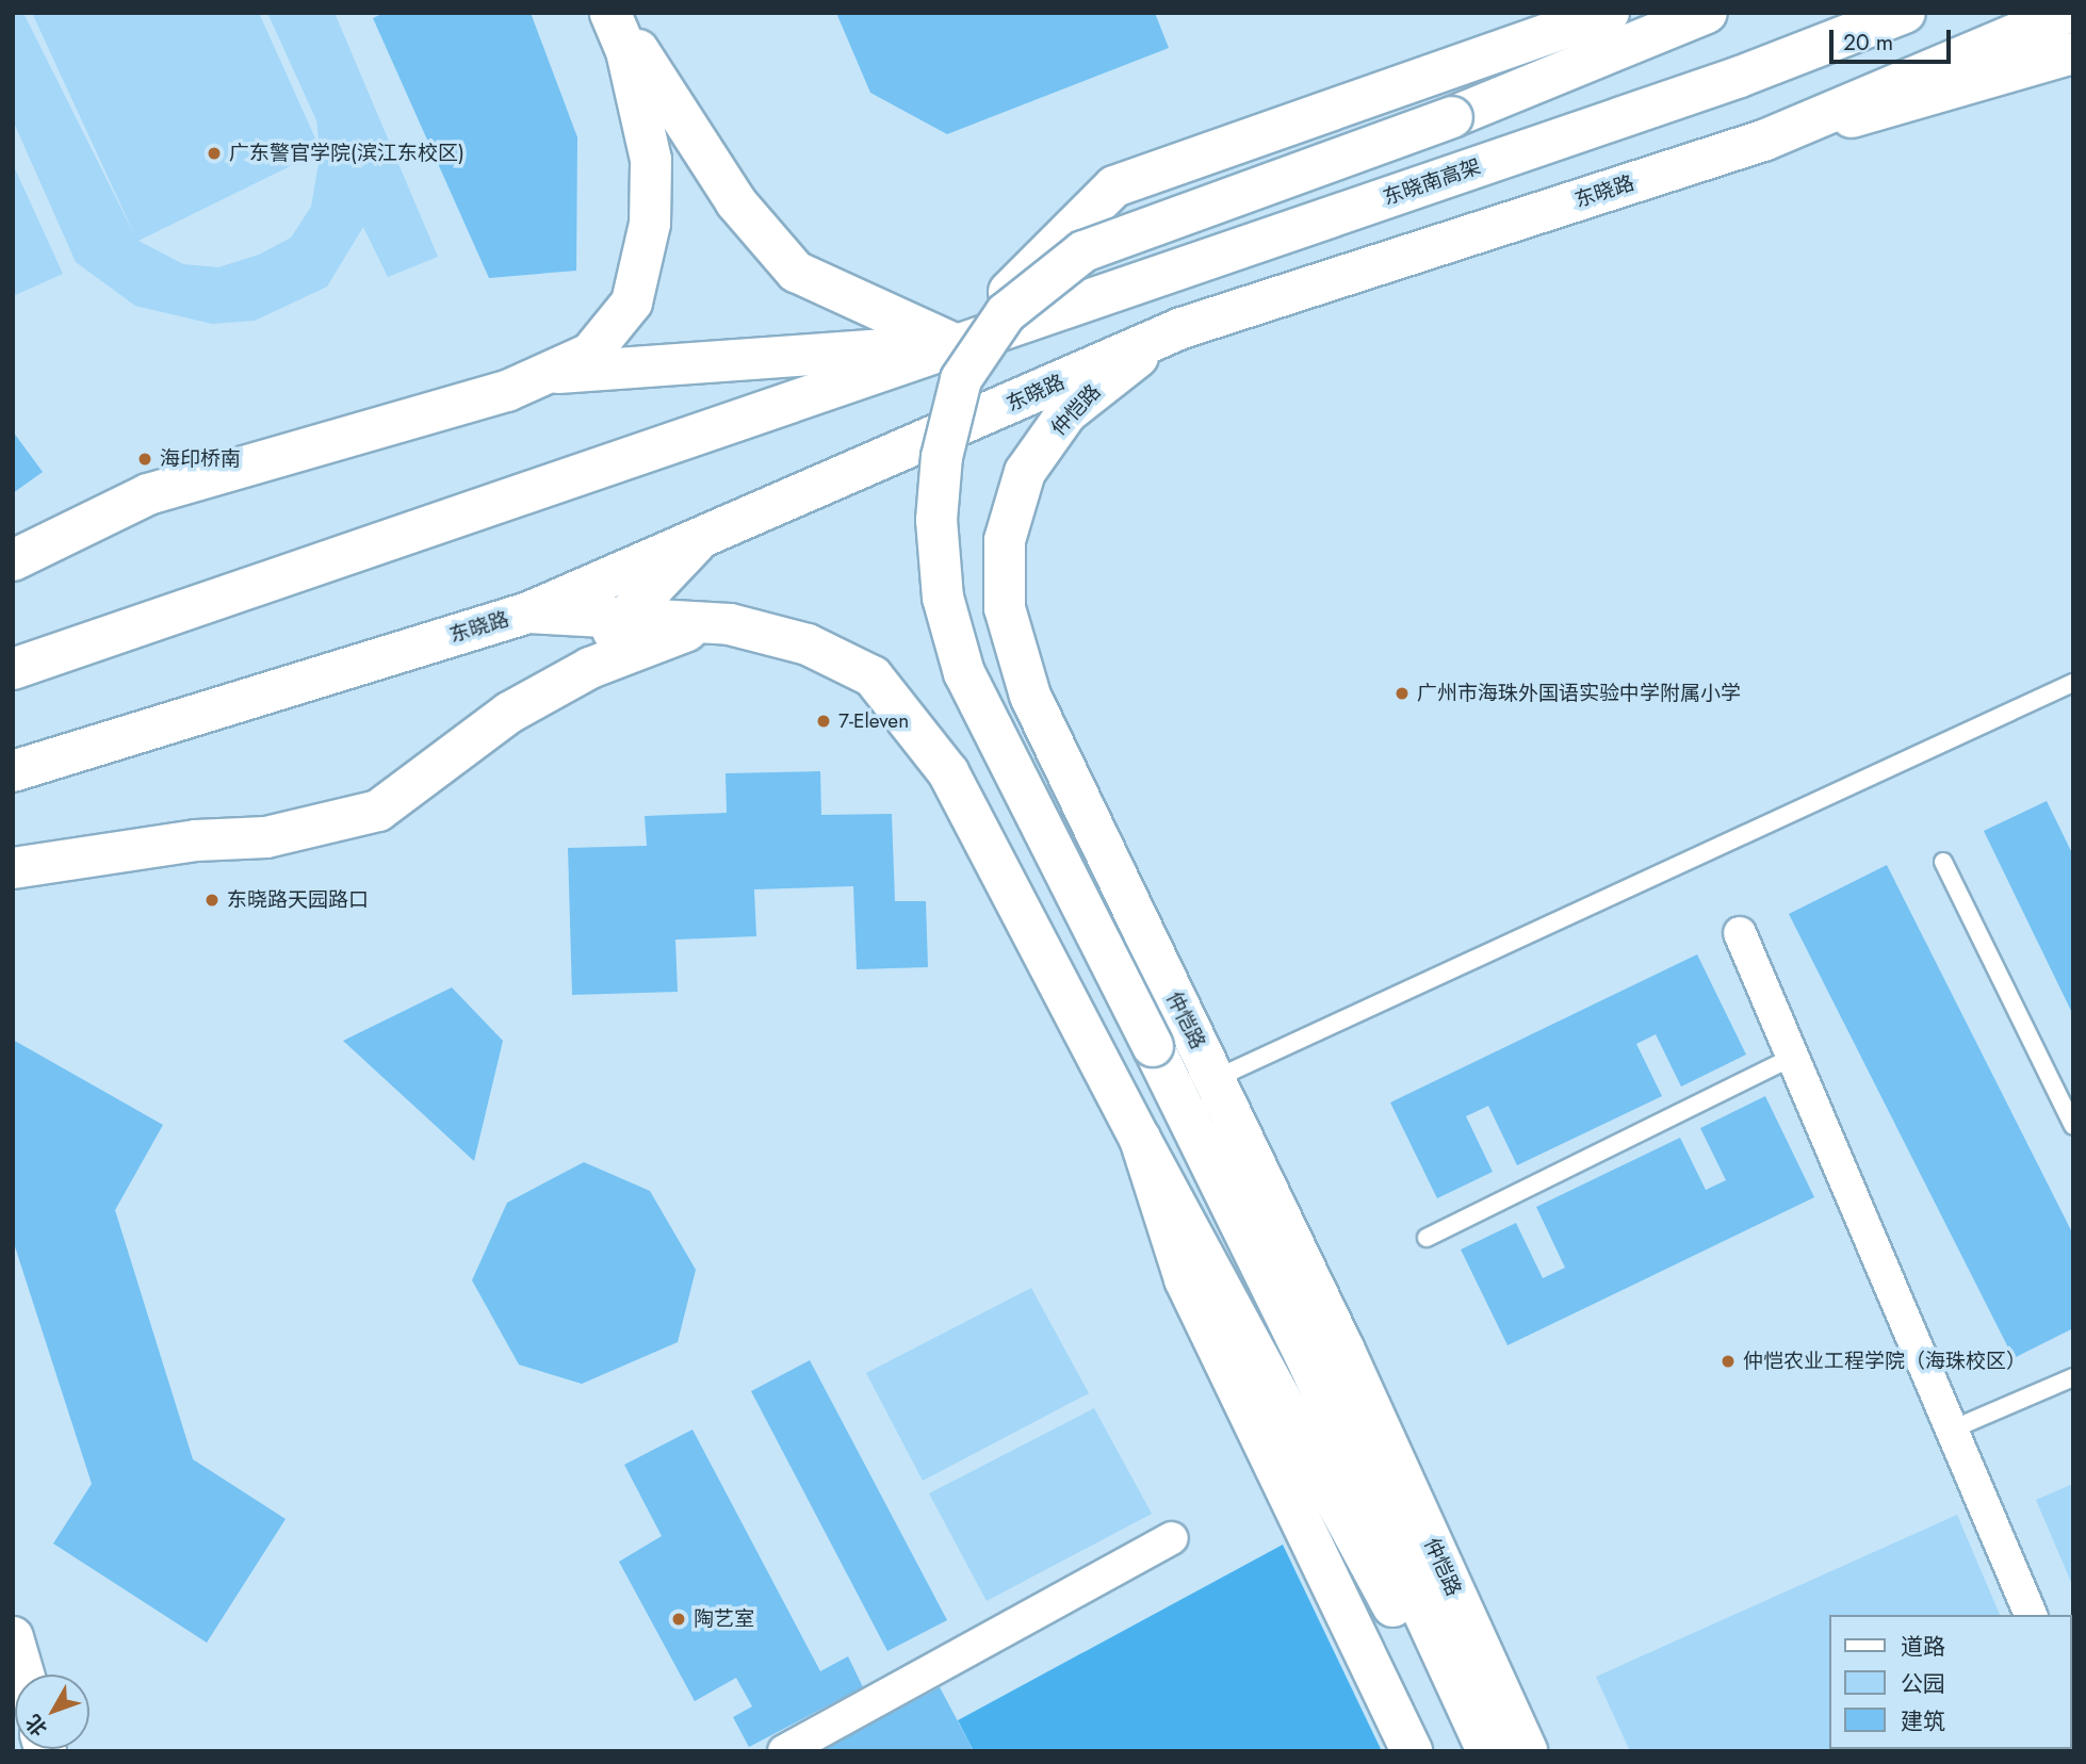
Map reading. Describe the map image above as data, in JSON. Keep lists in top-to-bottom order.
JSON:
{
  "streets": {
    "main road": ["东晓南高架", "东晓路", "仲恺路"]
  },
  "crossings": [
    ["东晓路", "仲恺路"]
  ],
  "places": [
    "广东警官学院(滨江东校区)",
    "海印桥南",
    "广州市海珠外国语实验中学附属小学",
    "7-Eleven",
    "东晓路天园路口",
    "仲恺农业工程学院（海珠校区）",
    "陶艺室"
  ],
  "legend": ["道路", "公园", "建筑"],
  "scale_bar": "20 m",
  "north": "bottom left"
}
